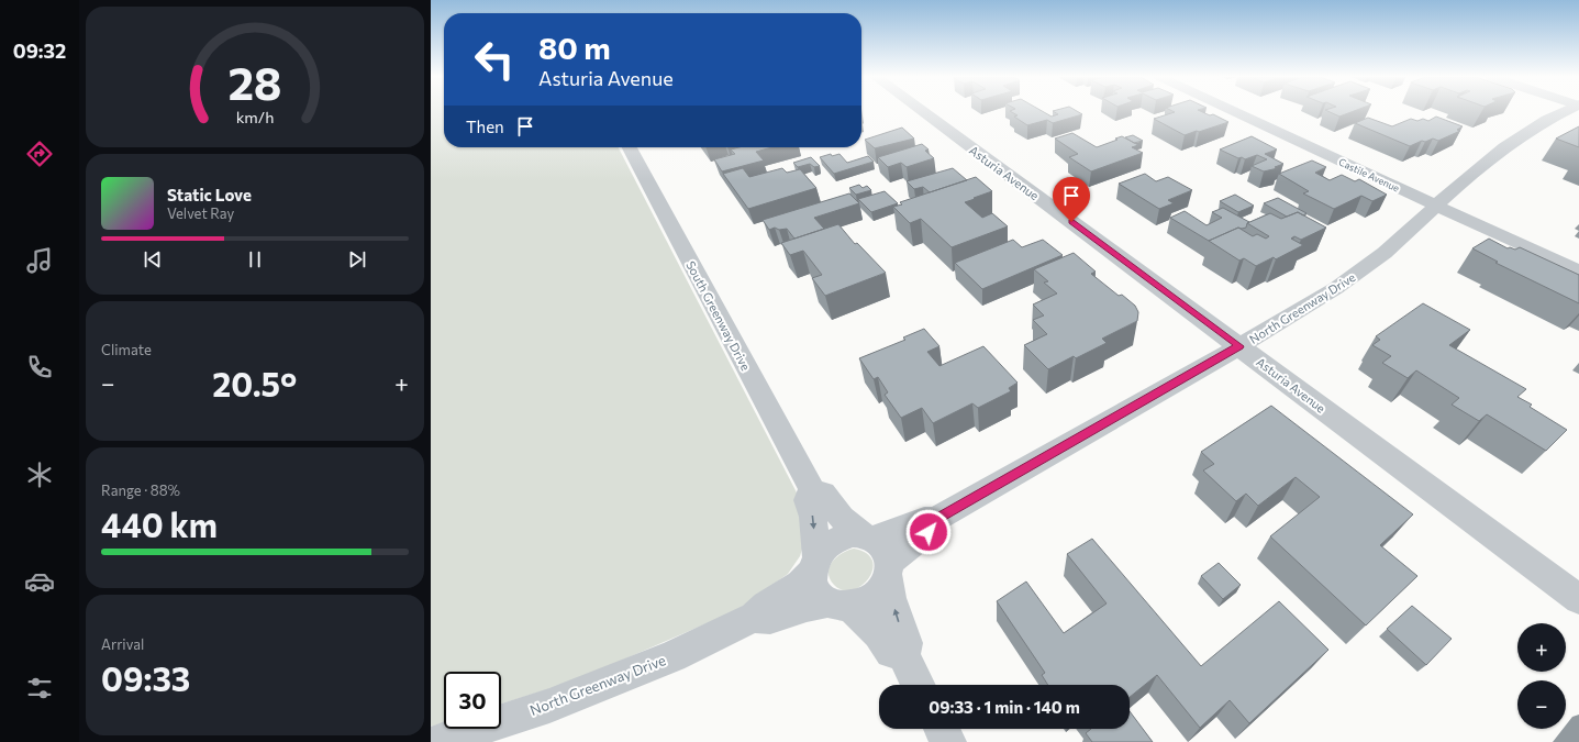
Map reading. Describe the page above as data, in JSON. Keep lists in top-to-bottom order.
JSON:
{
  "streets": {
    "street": [
      "Asturia Avenue",
      "Castile Avenue",
      "North Greenway Drive",
      "South Greenway Drive"
    ]
  },
  "crossings": [
    ["Asturia Avenue", "North Greenway Drive"],
    ["Castile Avenue", "North Greenway Drive"],
    ["North Greenway Drive", "South Greenway Drive"]
  ],
  "page": {
    "tabs": "09:32",
    "turn": ["80 m", "Asturia Avenue"],
    "then": "Then",
    "song": ["Static Love", "Velvet Ray"],
    "tile": [
      "Climate",
      ["Range · 88%", "440 km"],
      ["Arrival", "09:33"]
    ],
    "heat": ["−", "20.5°", "+"],
    "map_buttons": ["+", "−"],
    "limit": "30",
    "trip": "09:33 · 1 min · 140 m",
    "gauge": ["28", "km/h"]
  }
}
